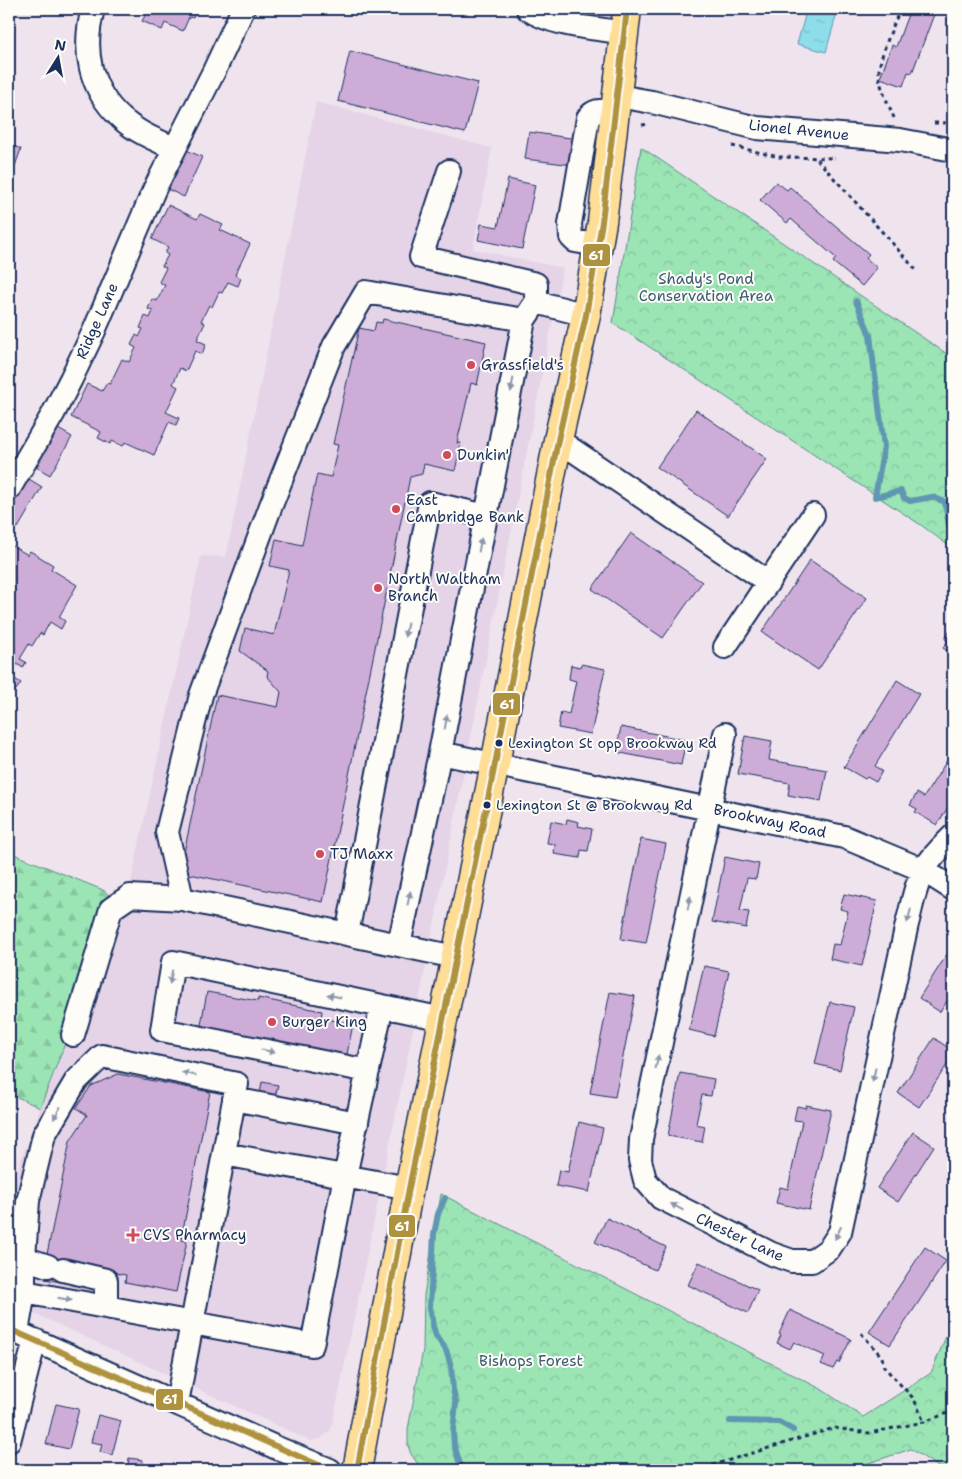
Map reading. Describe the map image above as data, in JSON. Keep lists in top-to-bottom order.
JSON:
{
  "streets": {
    "street": [
      "Lionel Avenue",
      "Ridge Lane",
      "Brookway Road",
      "Chester Lane"
    ]
  },
  "crossings": [
    ["Brookway Road", "Chester Lane"]
  ],
  "parks": ["Shady's Pond Conservation Area", "Bishops Forest"],
  "places": {
    "other": [
      "Grassfield's",
      "Dunkin'",
      "East Cambridge Bank",
      "North Waltham Branch",
      "Lexington St opp Brookway Rd",
      "Lexington St @ Brookway Rd",
      "TJ Maxx",
      "Burger King"
    ],
    "health": ["CVS Pharmacy"]
  },
  "lines": ["transit line 61"],
  "north": "top"
}
